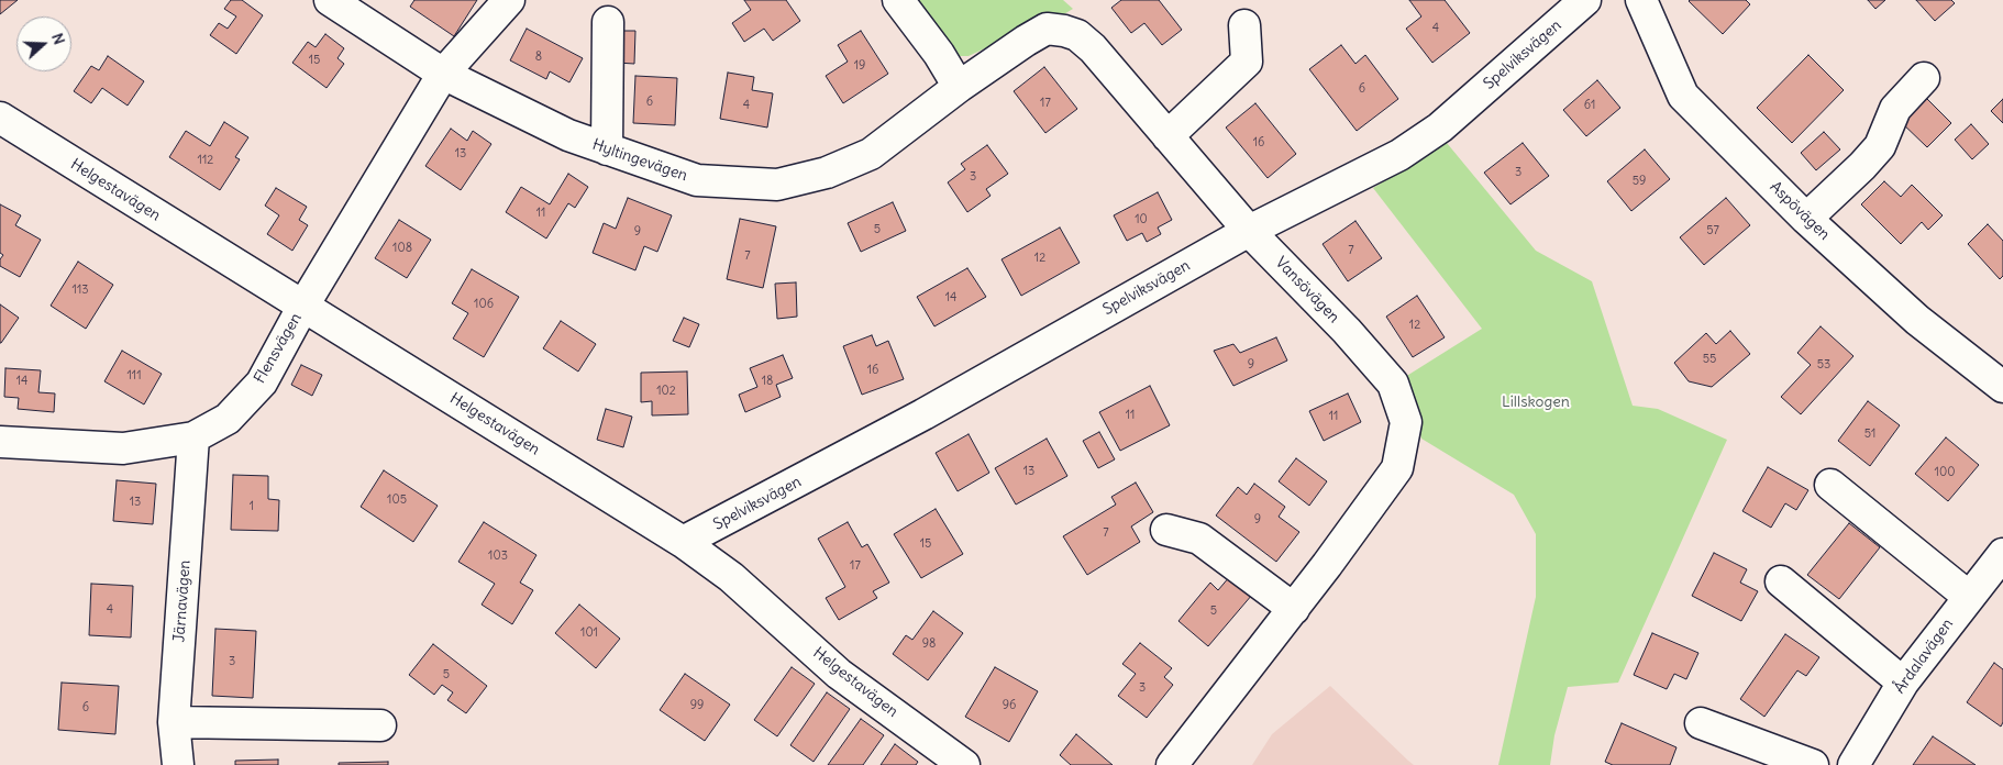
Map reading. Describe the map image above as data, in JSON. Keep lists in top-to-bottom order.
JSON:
{
  "streets": {
    "street": [
      "Spelviksvägen",
      "Hyltingevägen",
      "Helgestavägen",
      "Aspövägen",
      "Vansövägen",
      "Flensvägen",
      "Järnavägen",
      "Årdalavägen"
    ]
  },
  "crossings": [
    ["Spelviksvägen", "Helgestavägen"],
    ["Spelviksvägen", "Vansövägen"],
    ["Hyltingevägen", "Vansövägen"],
    ["Hyltingevägen", "Flensvägen"],
    ["Helgestavägen", "Flensvägen"],
    ["Flensvägen", "Järnavägen"]
  ],
  "parks": ["Lillskogen"],
  "house_numbers": [
    "4",
    "8",
    "15",
    "19",
    "6",
    "6",
    "17",
    "4",
    "61",
    "16",
    "13",
    "112",
    "3",
    "3",
    "59",
    "11",
    "10",
    "5",
    "57",
    "9",
    "108",
    "7",
    "7",
    "12",
    "113",
    "14",
    "106",
    "12",
    "55",
    "9",
    "53",
    "16",
    "111",
    "14",
    "18",
    "102",
    "11",
    "11",
    "51",
    "13",
    "100",
    "105",
    "13",
    "1",
    "9",
    "7",
    "15",
    "103",
    "17",
    "4",
    "5",
    "101",
    "98",
    "3",
    "5",
    "3",
    "99",
    "96",
    "6"
  ],
  "north": "right"
}
